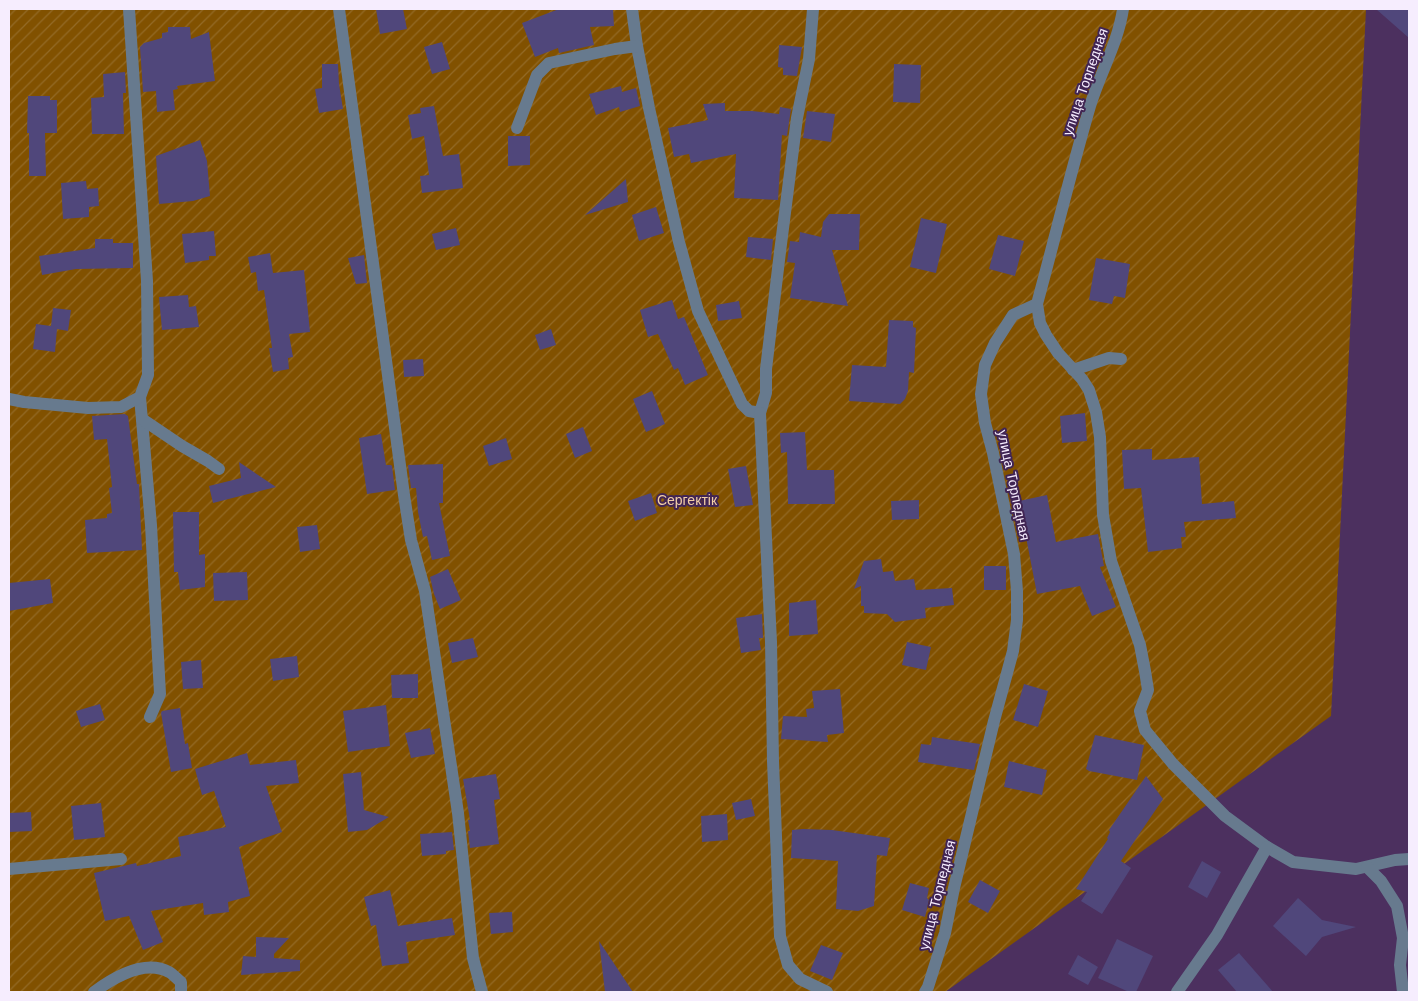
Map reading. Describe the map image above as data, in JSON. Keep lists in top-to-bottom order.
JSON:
{
  "streets": {
    "street": ["улица Торпедная"]
  },
  "parks": ["Сергектік"]
}
